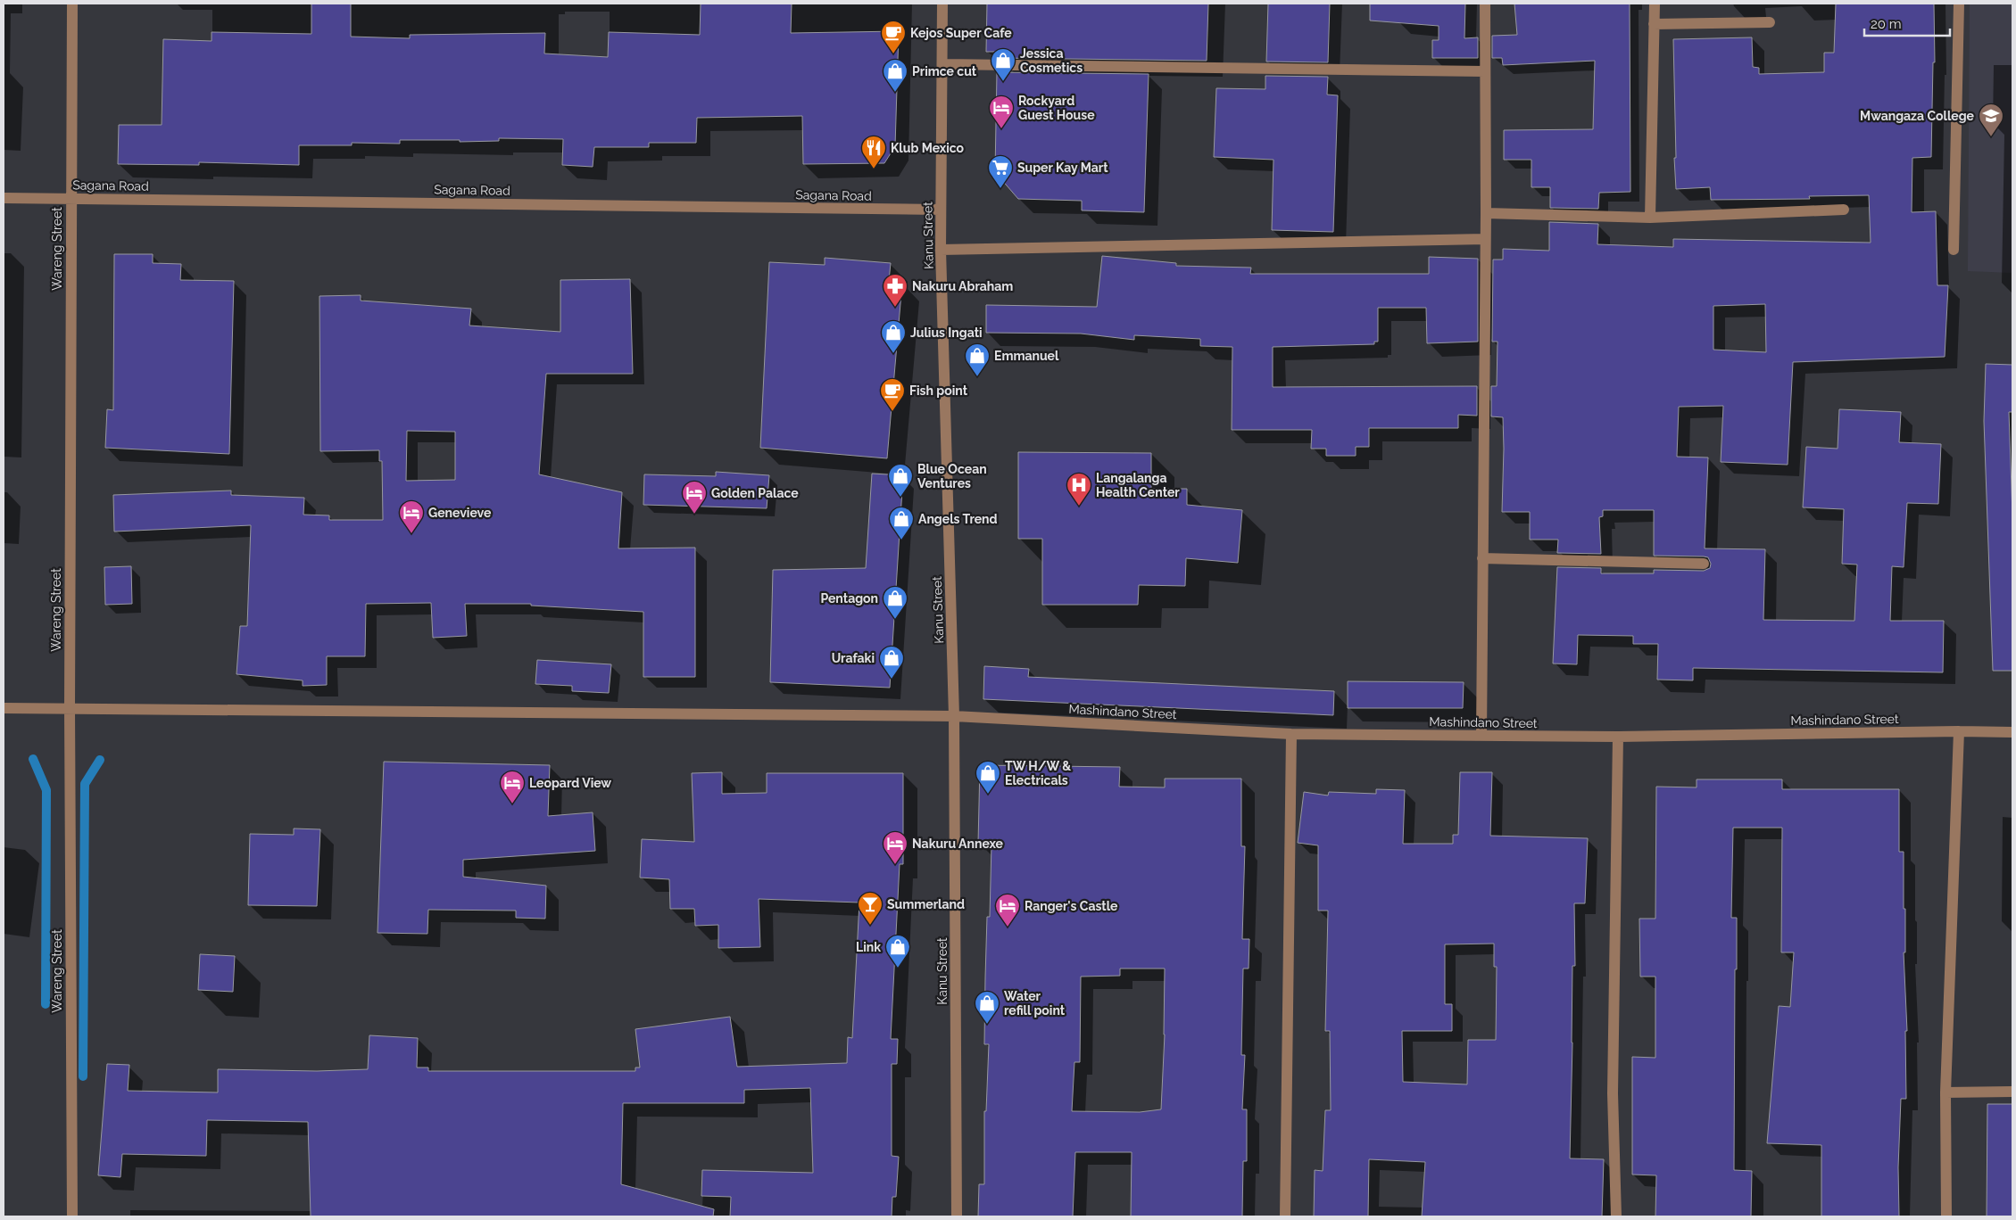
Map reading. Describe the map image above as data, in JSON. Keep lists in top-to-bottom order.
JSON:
{
  "streets": {
    "street": [
      "Sagana Road",
      "Kanu Street",
      "Wareng Street",
      "Mashindano Street"
    ]
  },
  "crossings": [
    ["Sagana Road", "Kanu Street"],
    ["Sagana Road", "Wareng Street"],
    ["Kanu Street", "Mashindano Street"],
    ["Wareng Street", "Mashindano Street"]
  ],
  "places": {
    "cafe": ["Kejos Super Cafe", "Fish point"],
    "shop": [
      "Jessica Cosmetics",
      "Primce cut",
      "Julius Ingati",
      "Emmanuel",
      "Blue Ocean Ventures",
      "Angels Trend",
      "Pentagon",
      "Urafaki",
      "TW H/W & Electricals",
      "Link",
      "Water refill point"
    ],
    "hotel": [
      "Rockyard Guest House",
      "Golden Palace",
      "Genevieve",
      "Leopard View",
      "Nakuru Annexe",
      "Ranger's Castle"
    ],
    "school or university": ["Mwangaza College"],
    "restaurant": ["Klub Mexico"],
    "supermarket": ["Super Kay Mart"],
    "pharmacy": ["Nakuru Abraham"],
    "hospital": ["Langalanga Health Center"],
    "bar": ["Summerland"]
  },
  "scale_bar": "20 m"
}
